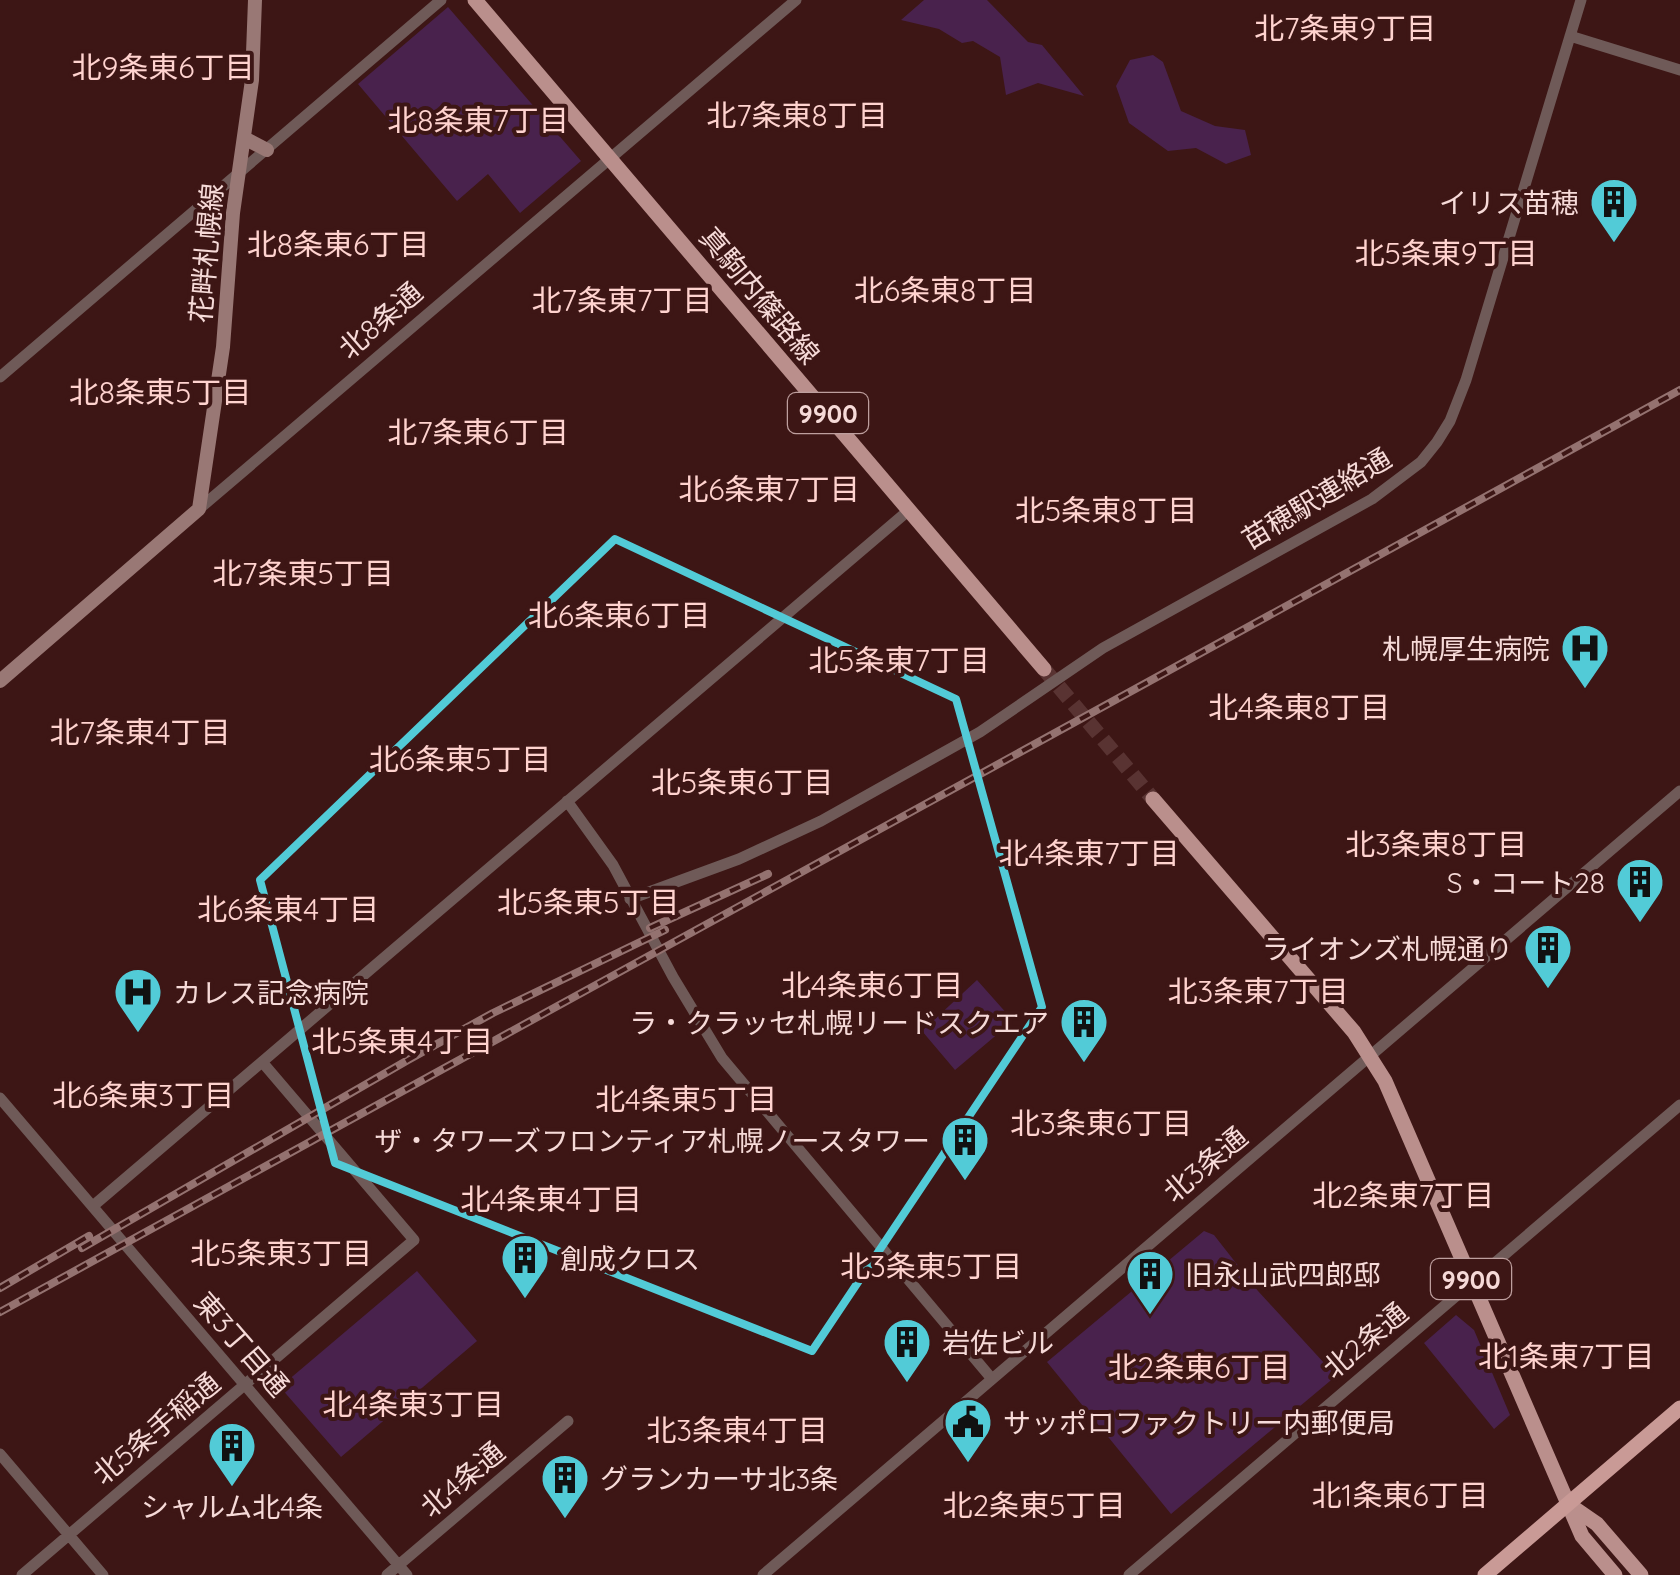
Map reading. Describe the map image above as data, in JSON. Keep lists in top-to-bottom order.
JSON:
{
  "streets": {
    "main road": [
      "花畔札幌線",
      "真駒内篠路線",
      "北8条通",
      "9900"
    ],
    "street": [
      "苗穂駅連絡通",
      "北3条通",
      "北2条通",
      "東3丁目通",
      "北5条手稲通",
      "北4条通"
    ]
  },
  "crossings": [
    ["花畔札幌線", "北8条通"],
    ["真駒内篠路線", "北8条通"],
    ["9900", "北3条通"],
    ["9900", "北2条通"],
    ["東3丁目通", "北5条手稲通"],
    ["東3丁目通", "北4条通"]
  ],
  "districts": [
    "北7条東9丁目",
    "北9条東6丁目",
    "北7条東8丁目",
    "北8条東7丁目",
    "北8条東6丁目",
    "北5条東9丁目",
    "北6条東8丁目",
    "北7条東7丁目",
    "北8条東5丁目",
    "北7条東6丁目",
    "北6条東7丁目",
    "北5条東8丁目",
    "北7条東5丁目",
    "北6条東6丁目",
    "北5条東7丁目",
    "北4条東8丁目",
    "北7条東4丁目",
    "北6条東5丁目",
    "北5条東6丁目",
    "北3条東8丁目",
    "北4条東7丁目",
    "北5条東5丁目",
    "北6条東4丁目",
    "北4条東6丁目",
    "北3条東7丁目",
    "北5条東4丁目",
    "北6条東3丁目",
    "北4条東5丁目",
    "北3条東6丁目",
    "北2条東7丁目",
    "北4条東4丁目",
    "北5条東3丁目",
    "北3条東5丁目",
    "北1条東7丁目",
    "北2条東6丁目",
    "北4条東3丁目",
    "北3条東4丁目",
    "北1条東6丁目",
    "北2条東5丁目"
  ],
  "places": {
    "building": [
      "イリス苗穂",
      "S・コート28",
      "ライオンズ札幌通り",
      "ラ・クラッセ札幌リードスクエア",
      "ザ・タワーズフロンティア札幌ノースタワー",
      "創成クロス",
      "旧永山武四郎邸",
      "岩佐ビル",
      "シャルム北4条",
      "グランカーサ北3条"
    ],
    "hospital": ["札幌厚生病院", "カレス記念病院"],
    "public building": ["サッポロファクトリー内郵便局"]
  }
}
